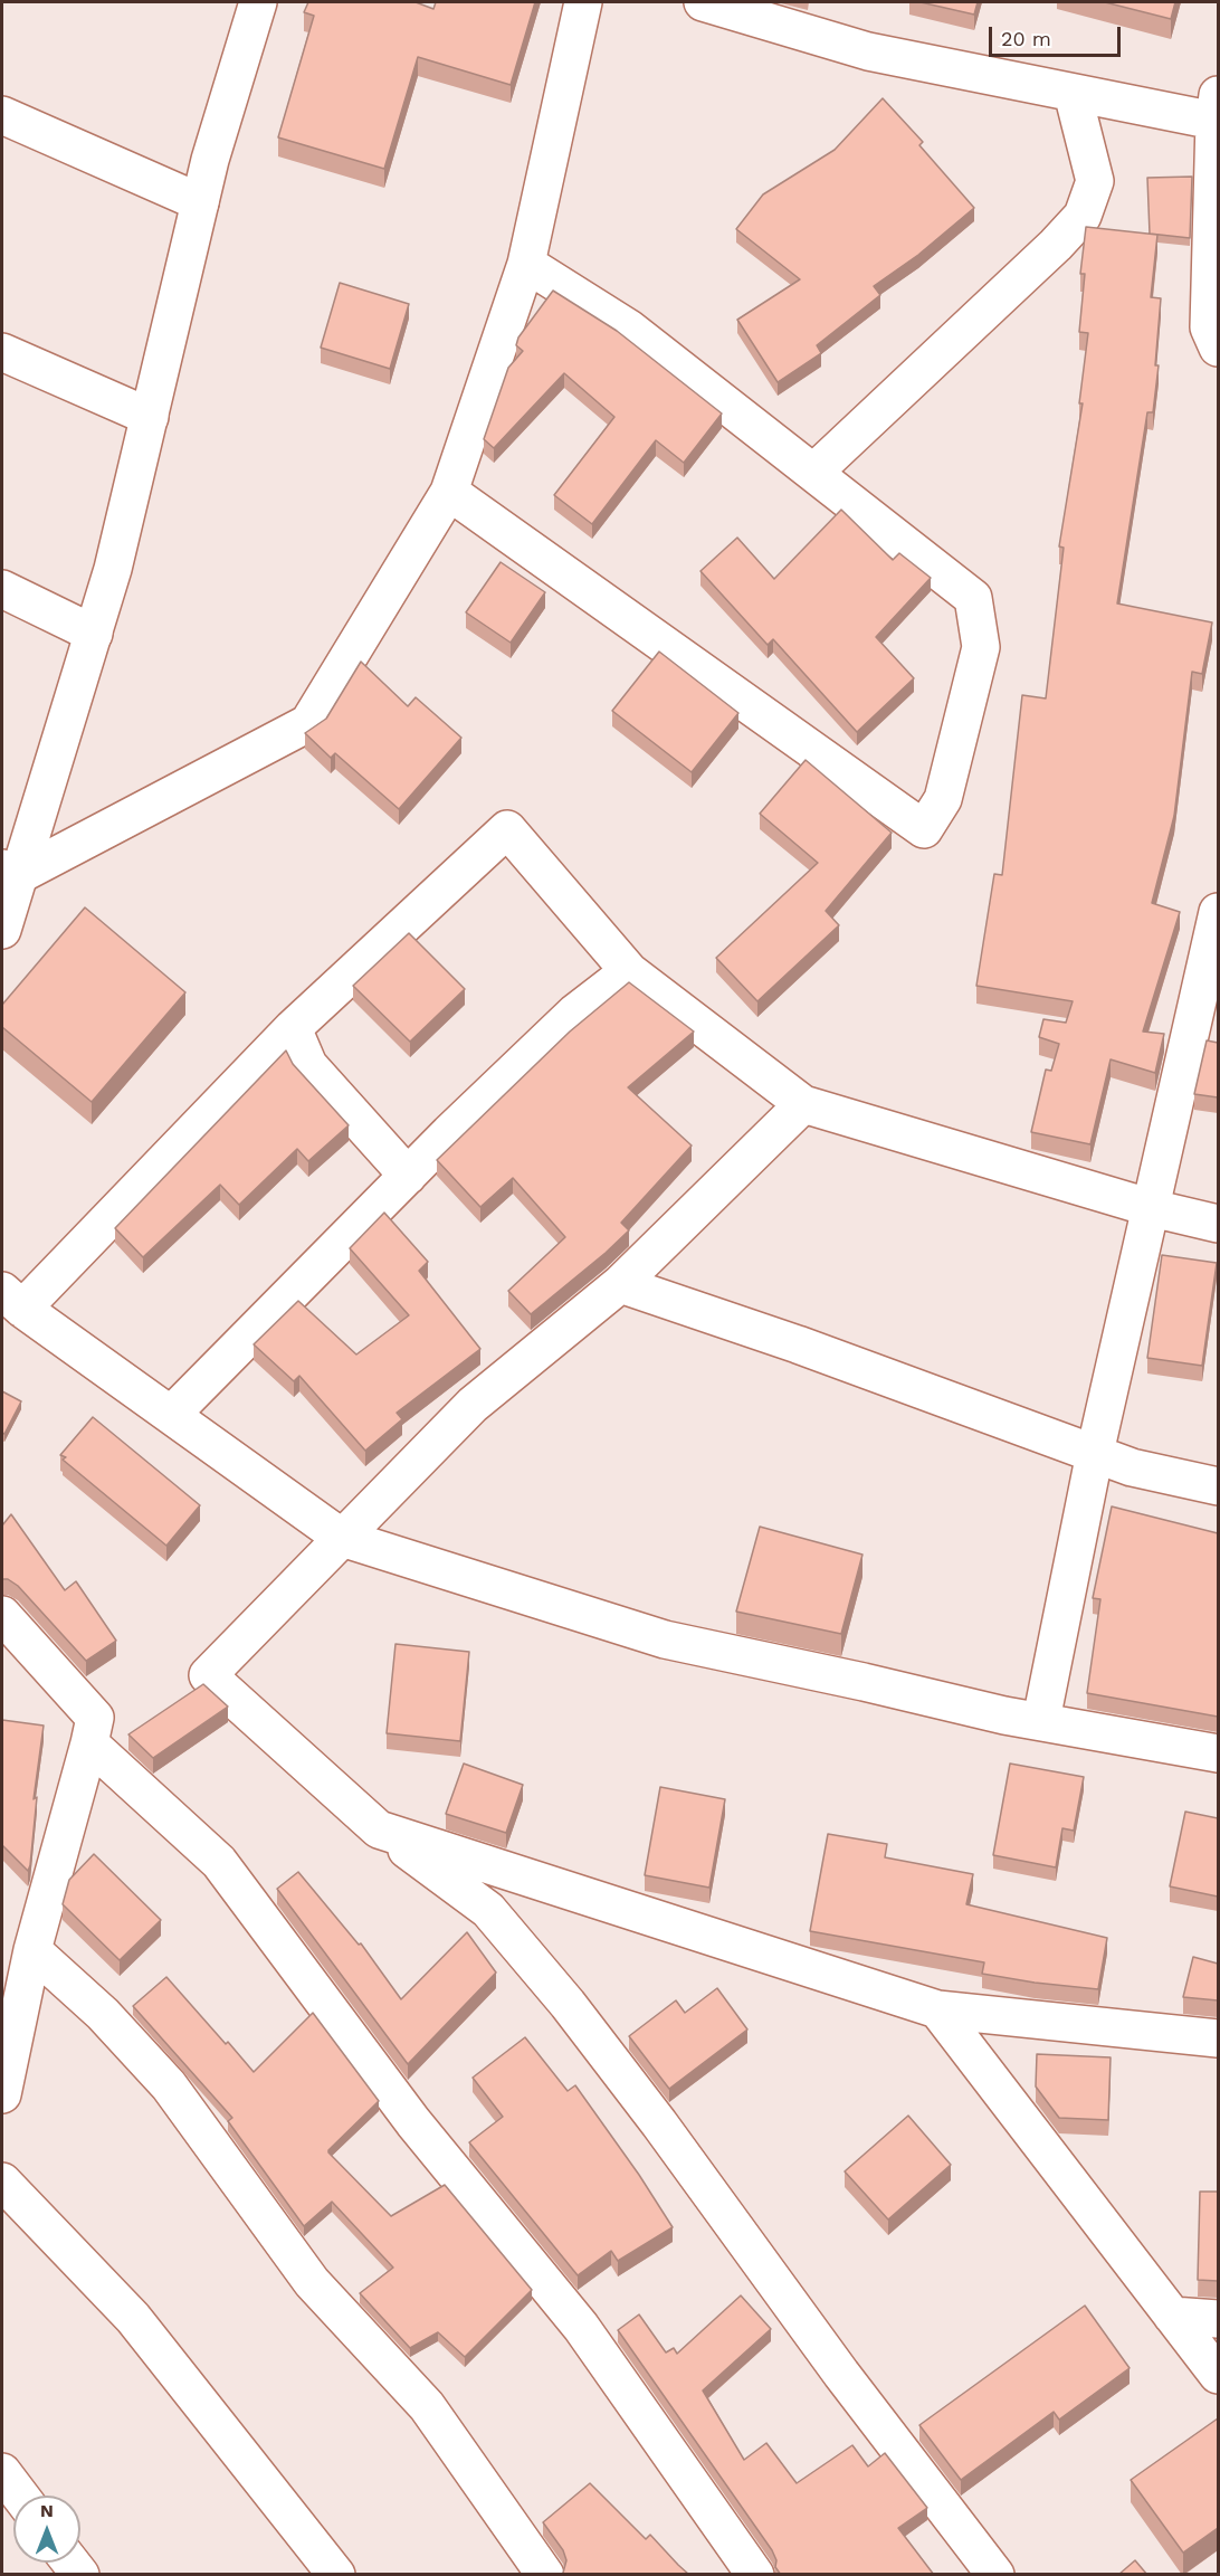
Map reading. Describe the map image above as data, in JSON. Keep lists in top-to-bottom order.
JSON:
{
  "scale_bar": "20 m",
  "north": "top"
}
